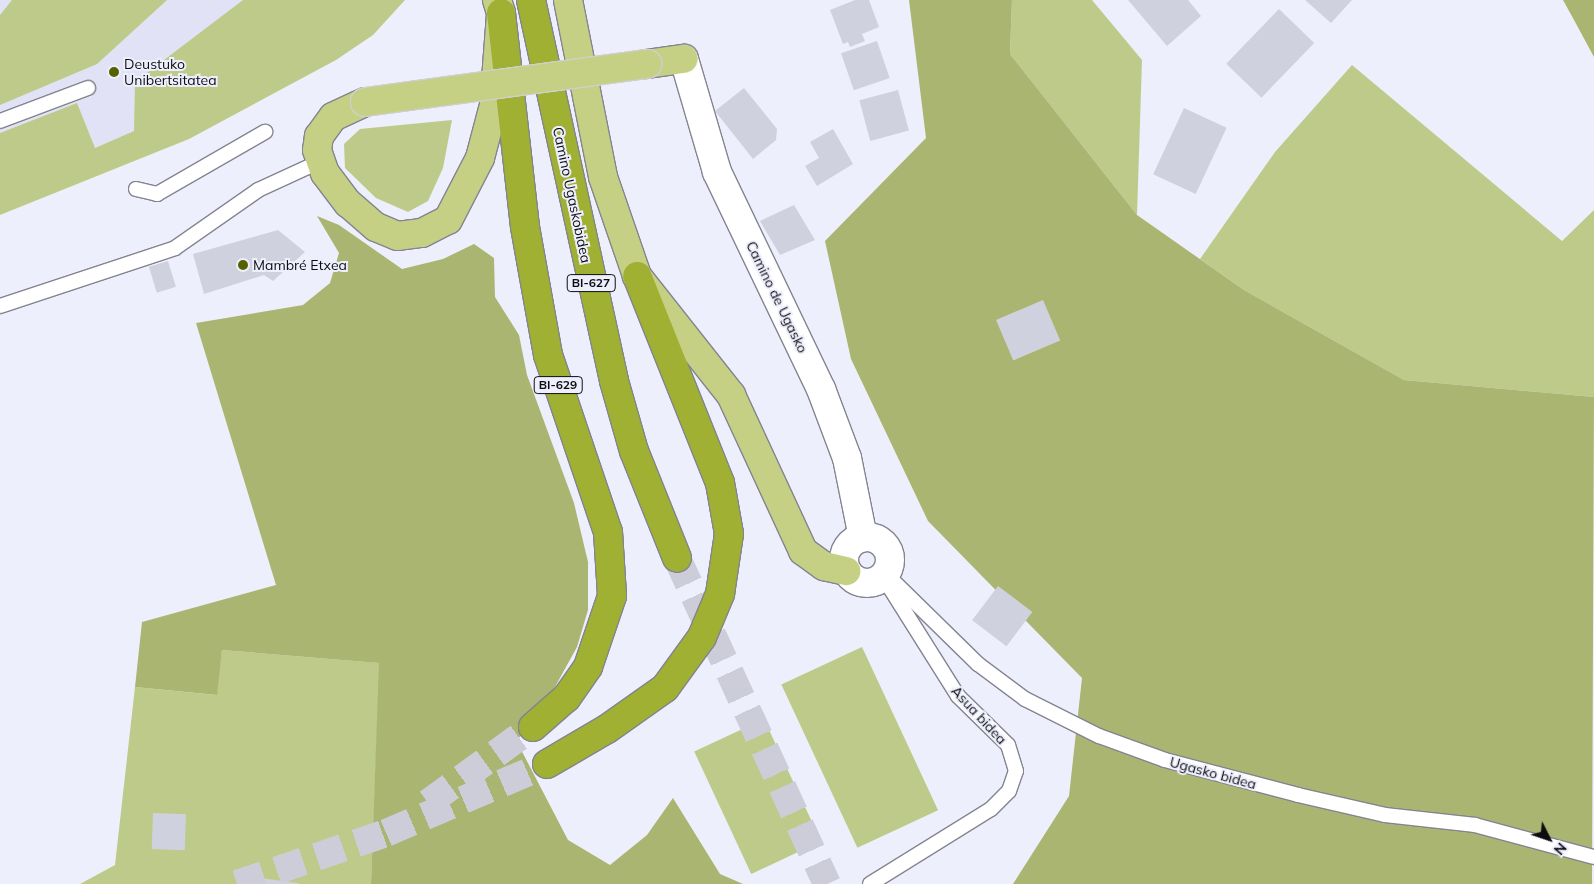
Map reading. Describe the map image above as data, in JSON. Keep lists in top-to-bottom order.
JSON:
{
  "streets": {
    "highway": ["Camino Ugaskobidea", "BI-627", "BI-629"],
    "street": ["Camino de Ugasko"],
    "lane": ["Asua bidea", "Ugasko bidea"]
  },
  "crossings": [
    ["Camino de Ugasko", "Asua bidea"],
    ["Camino de Ugasko", "Ugasko bidea"],
    ["Asua bidea", "Ugasko bidea"]
  ],
  "places": ["Deustuko Unibertsitatea", "Mambré Etxea"],
  "north": "bottom right"
}
